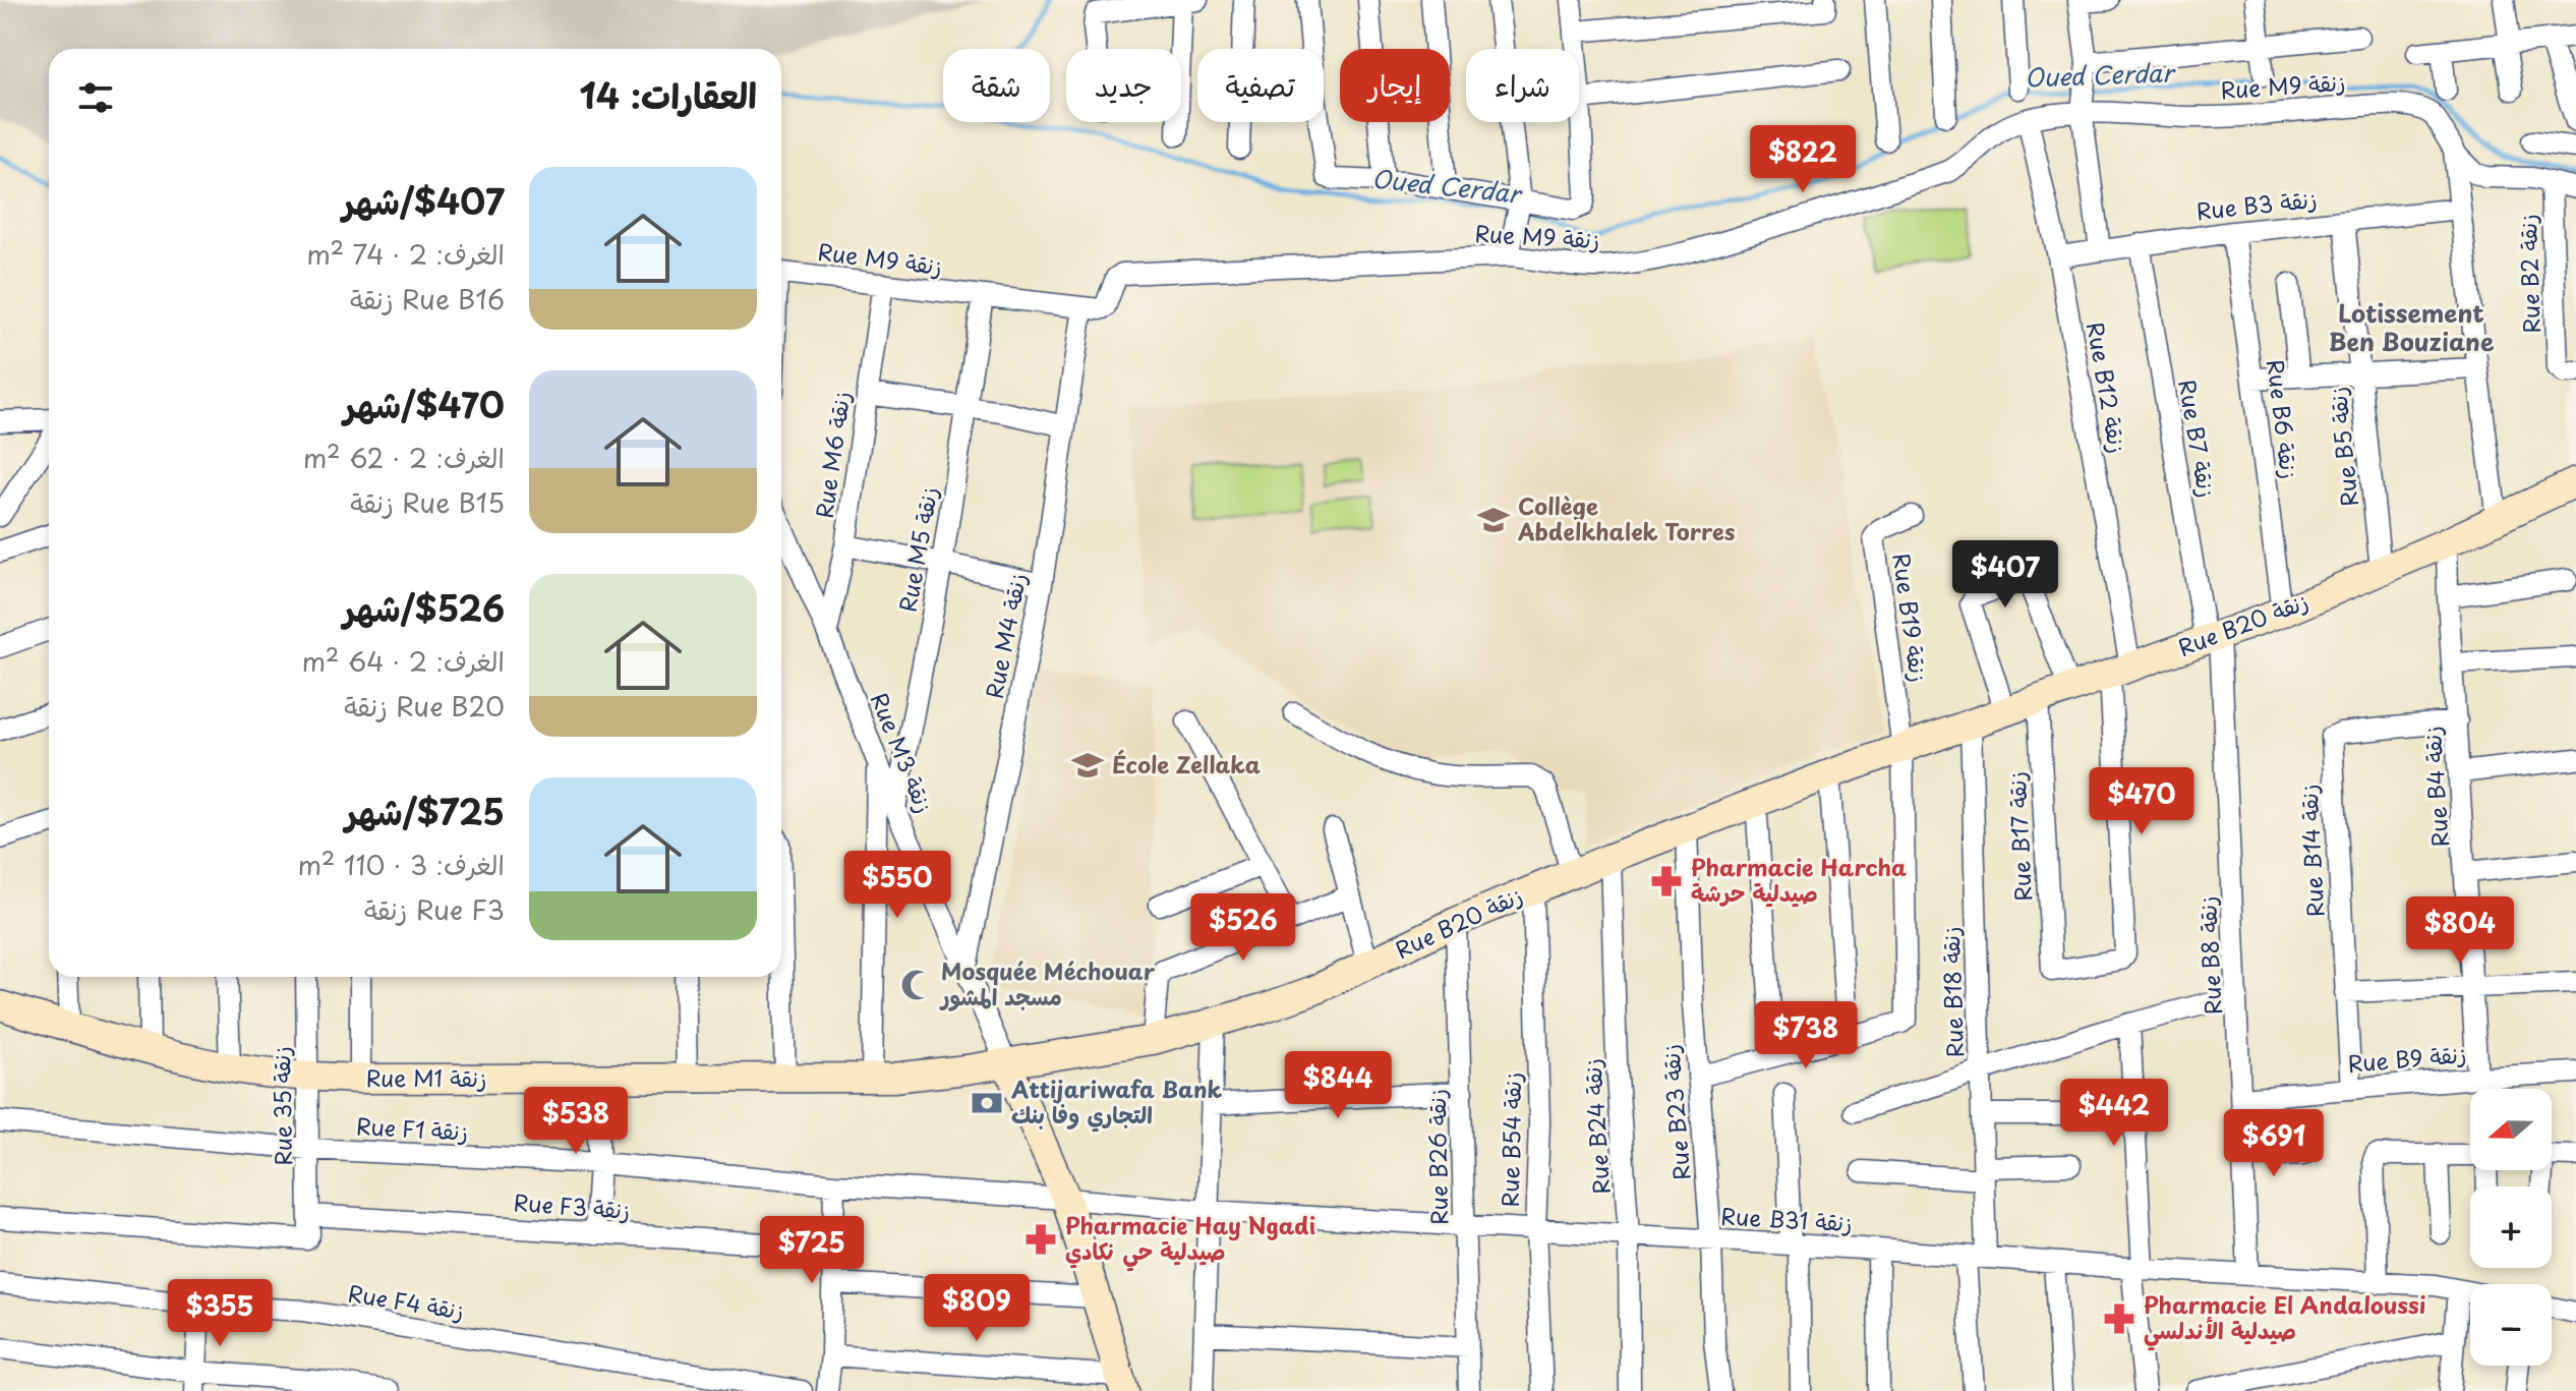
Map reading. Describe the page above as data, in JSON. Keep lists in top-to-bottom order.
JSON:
{
  "streets": {
    "street": [
      "Rue M9 زنقة",
      "Rue B3 زنقة",
      "Rue B2 زنقة",
      "Rue B12 زنقة",
      "Rue B6 زنقة",
      "Rue B7 زنقة",
      "Rue B5 زنقة",
      "Rue M6 زنقة",
      "Rue M5 زنقة",
      "Rue B19 زنقة",
      "Rue B20 زنقة",
      "Rue M4 زنقة",
      "Rue M3 زنقة",
      "Rue B4 زنقة",
      "Rue B17 زنقة",
      "Rue B14 زنقة",
      "Rue B8 زنقة",
      "Rue B18 زنقة",
      "Rue B9 زنقة",
      "Rue M1 زنقة",
      "Rue 35 زنقة",
      "Rue B23 زنقة",
      "Rue B24 زنقة",
      "Rue F1 زنقة",
      "Rue B54 زنقة",
      "Rue B26 زنقة",
      "Rue F3 زنقة",
      "Rue B31 زنقة",
      "Rue F4 زنقة"
    ]
  },
  "crossings": [
    ["Rue M9 زنقة", "Rue B2 زنقة"],
    ["Rue M9 زنقة", "Rue B12 زنقة"],
    ["Rue M9 زنقة", "Rue M6 زنقة"],
    ["Rue M9 زنقة", "Rue M5 زنقة"],
    ["Rue M9 زنقة", "Rue M4 زنقة"],
    ["Rue B3 زنقة", "Rue B12 زنقة"],
    ["Rue B3 زنقة", "Rue B6 زنقة"],
    ["Rue B3 زنقة", "Rue B7 زنقة"],
    ["Rue B3 زنقة", "Rue B5 زنقة"],
    ["Rue B12 زنقة", "Rue B20 زنقة"],
    ["Rue B12 زنقة", "Rue B17 زنقة"],
    ["Rue B6 زنقة", "Rue B20 زنقة"],
    ["Rue B7 زنقة", "Rue B20 زنقة"],
    ["Rue B7 زنقة", "Rue B8 زنقة"],
    ["Rue B5 زنقة", "Rue B20 زنقة"],
    ["Rue M6 زنقة", "Rue M3 زنقة"],
    ["Rue M5 زنقة", "Rue M3 زنقة"],
    ["Rue B19 زنقة", "Rue B20 زنقة"],
    ["Rue B20 زنقة", "Rue M3 زنقة"],
    ["Rue B20 زنقة", "Rue B4 زنقة"],
    ["Rue B20 زنقة", "Rue B17 زنقة"],
    ["Rue B20 زنقة", "Rue B8 زنقة"],
    ["Rue B20 زنقة", "Rue B18 زنقة"],
    ["Rue B20 زنقة", "Rue M1 زنقة"],
    ["Rue B20 زنقة", "Rue B23 زنقة"],
    ["Rue B20 زنقة", "Rue B24 زنقة"],
    ["Rue B20 زنقة", "Rue B54 زنقة"],
    ["Rue B20 زنقة", "Rue B26 زنقة"],
    ["Rue M4 زنقة", "Rue M3 زنقة"],
    ["Rue M3 زنقة", "Rue M1 زنقة"],
    ["Rue B4 زنقة", "Rue B14 زنقة"],
    ["Rue B4 زنقة", "Rue B9 زنقة"],
    ["Rue B14 زنقة", "Rue B9 زنقة"],
    ["Rue B8 زنقة", "Rue B9 زنقة"],
    ["Rue B8 زنقة", "Rue B31 زنقة"],
    ["Rue B18 زنقة", "Rue B31 زنقة"],
    ["Rue M1 زنقة", "Rue 35 زنقة"],
    ["Rue 35 زنقة", "Rue F1 زنقة"],
    ["Rue 35 زنقة", "Rue F3 زنقة"],
    ["Rue B23 زنقة", "Rue B31 زنقة"],
    ["Rue B24 زنقة", "Rue B31 زنقة"],
    ["Rue F1 زنقة", "Rue B31 زنقة"],
    ["Rue B54 زنقة", "Rue B31 زنقة"],
    ["Rue B26 زنقة", "Rue B31 زنقة"]
  ],
  "districts": ["Lotissement Ben Bouziane"],
  "water": ["Oued Cerdar"],
  "places": {
    "school or university": ["Collège Abdelkhalek Torres", "École Zellaka"],
    "pharmacy": ["Pharmacie Harcha صيدلية حرشة", "Pharmacie Hay Ngadi صيدلية حي نكادي", "Pharmacie El Andaloussi صيدلية الأندلسي"],
    "mosque": ["Mosquée Méchouar مسجد المشور"],
    "bank": ["Attijariwafa Bank التجاري وفا بنك"]
  },
  "north": "left",
  "page": {
    "chip": [
      "شراء",
      "إيجار",
      "تصفية",
      "جديد",
      "شقة"
    ],
    "heading": "العقارات: 14",
    "price": [
      "$822",
      "$407",
      "$470",
      "$550",
      "$526",
      "$804",
      "$738",
      "$844",
      "$442",
      "$538",
      "$691",
      "$725",
      "$809",
      "$355"
    ],
    "list": [
      {
        "name": "$407/شهر",
        "note": "الغرف: 2 · 74 m² · Rue B16 زنقة"
      },
      {
        "name": "$470/شهر",
        "note": "الغرف: 2 · 62 m² · Rue B15 زنقة"
      },
      {
        "name": "$526/شهر",
        "note": "الغرف: 2 · 64 m² · Rue B20 زنقة"
      },
      {
        "name": "$725/شهر",
        "note": "الغرف: 3 · 110 m² · Rue F3 زنقة"
      }
    ],
    "map_buttons": ["+", "−"]
  }
}
